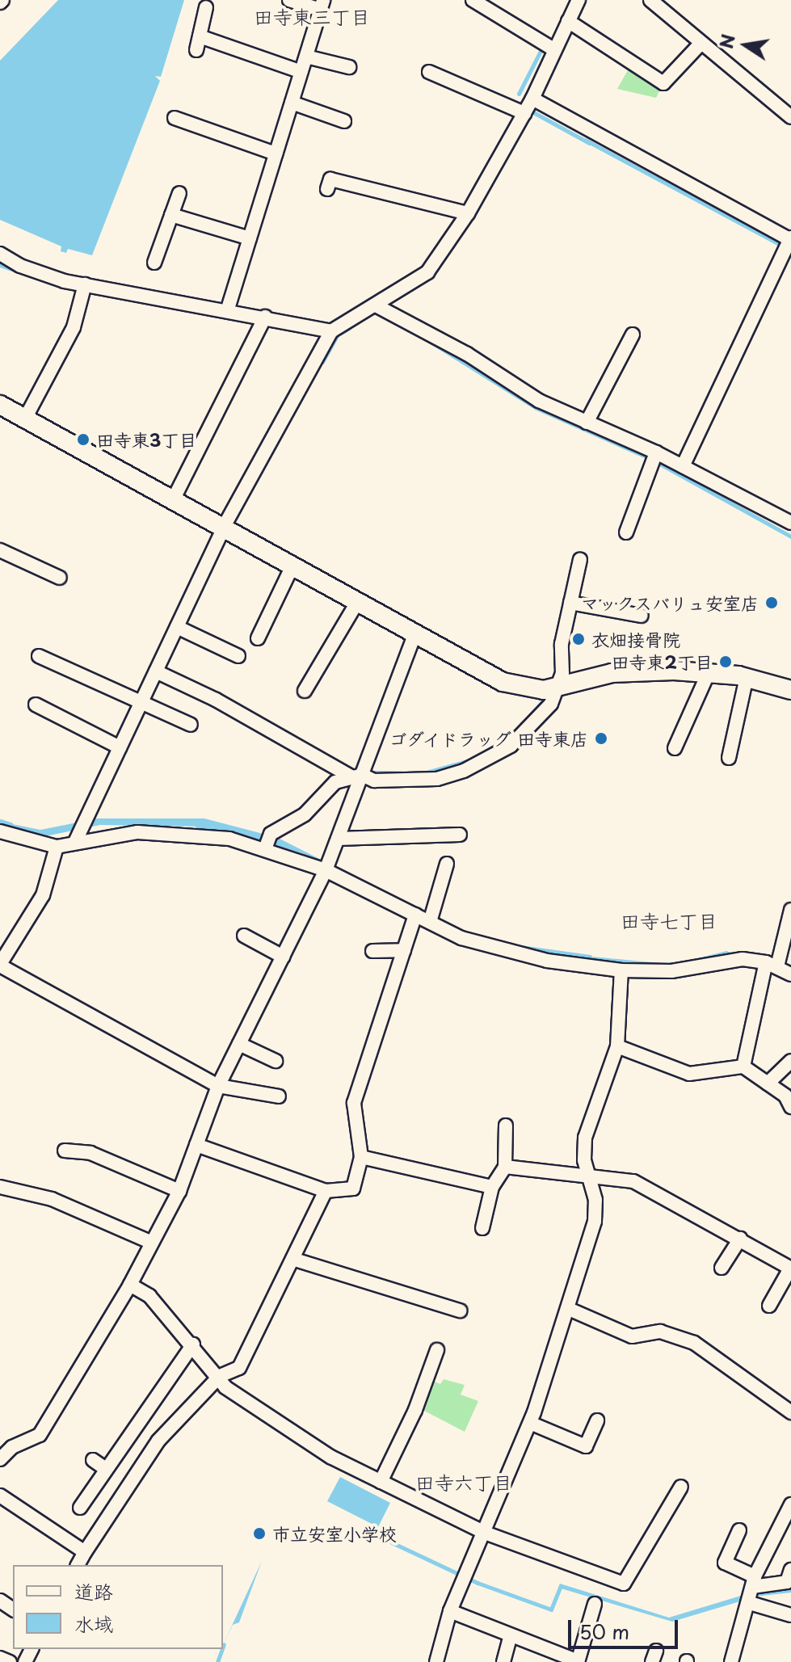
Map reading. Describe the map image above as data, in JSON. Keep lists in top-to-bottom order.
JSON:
{
  "districts": ["田寺東三丁目", "田寺七丁目", "田寺六丁目"],
  "places": [
    "田寺東3丁目",
    "マックスバリュ安室店",
    "衣畑接骨院",
    "田寺東2丁目",
    "ゴダイドラッグ 田寺東店",
    "市立安室小学校"
  ],
  "legend": ["道路", "水域"],
  "scale_bar": "50 m",
  "north": "left"
}
